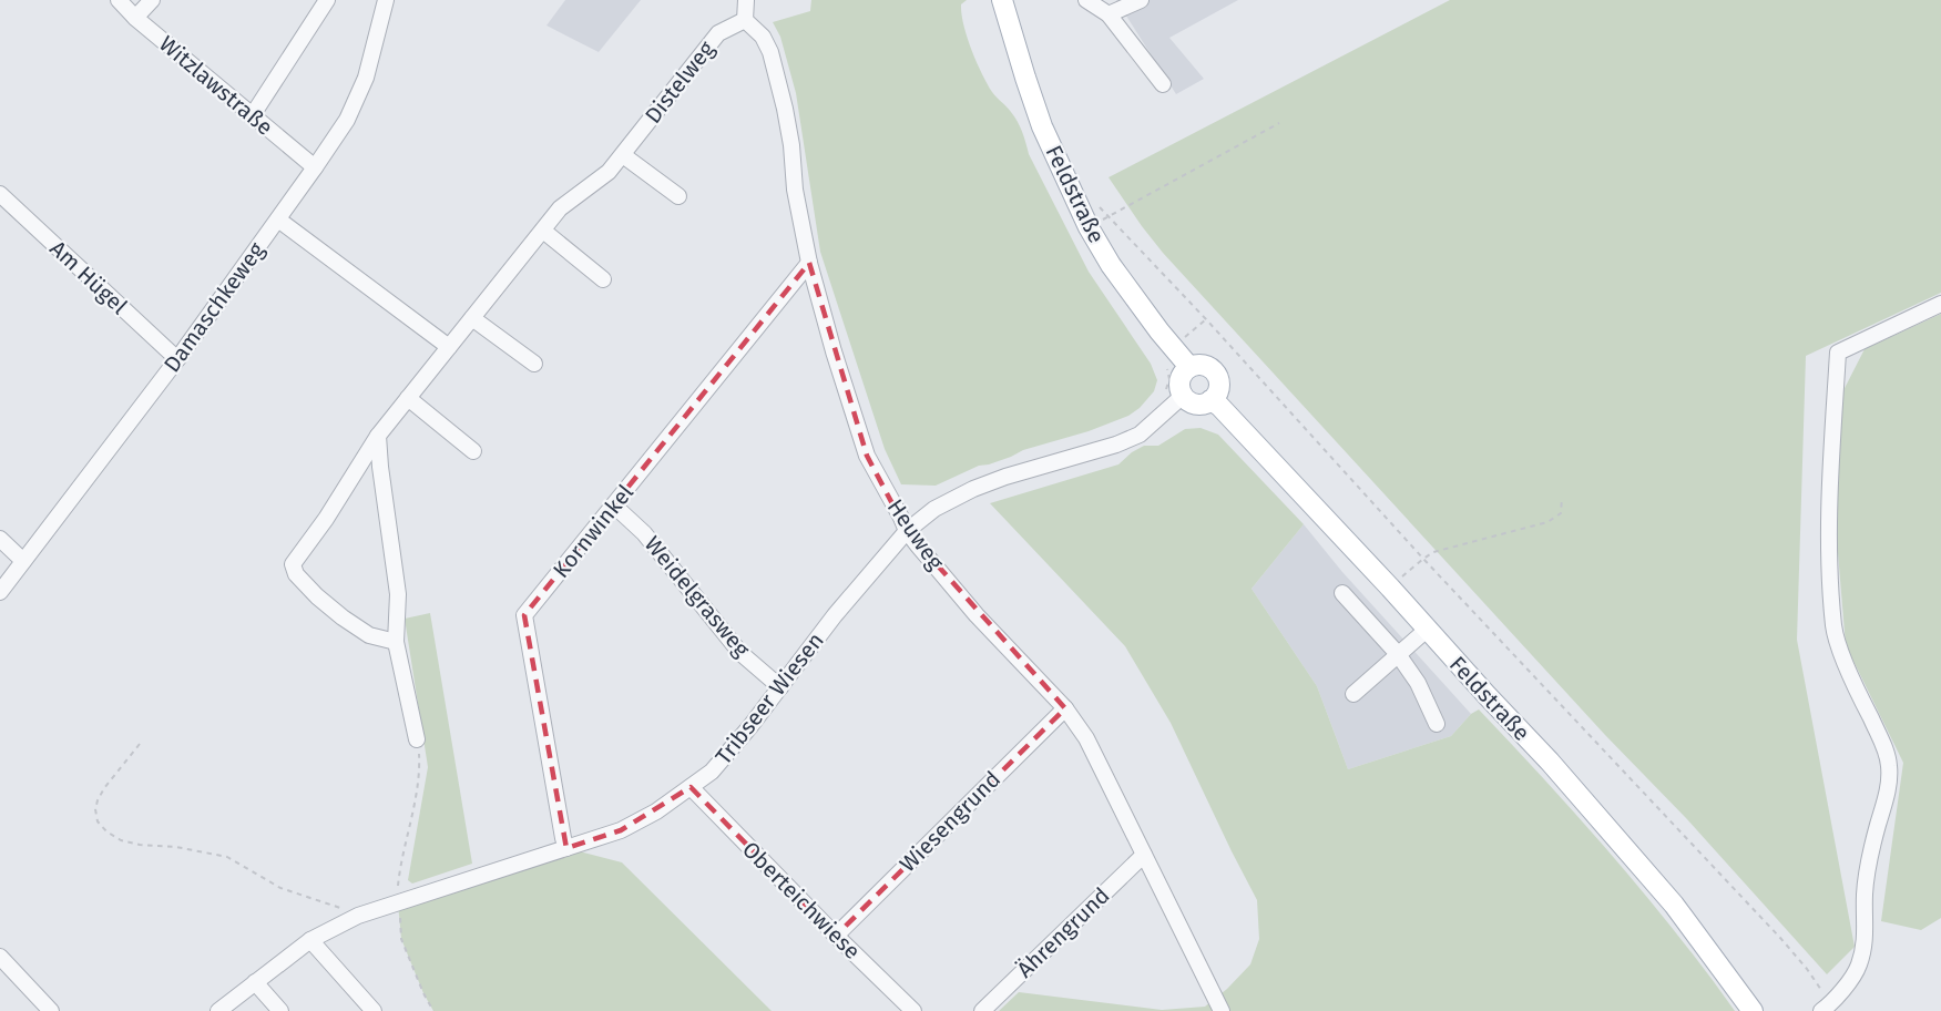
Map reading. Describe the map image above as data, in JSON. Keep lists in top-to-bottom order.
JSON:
{
  "streets": {
    "main road": ["Feldstraße"],
    "street": [
      "Distelweg",
      "Witzlawstraße",
      "Am Hügel",
      "Damaschkeweg",
      "Kornwinkel",
      "Heuweg",
      "Weidelgrasweg",
      "Tribseer Wiesen",
      "Wiesengrund",
      "Oberteichwiese",
      "Ährengrund"
    ]
  },
  "crossings": [
    ["Distelweg", "Heuweg"],
    ["Witzlawstraße", "Damaschkeweg"],
    ["Feldstraße", "Tribseer Wiesen"],
    ["Am Hügel", "Damaschkeweg"],
    ["Kornwinkel", "Heuweg"],
    ["Kornwinkel", "Weidelgrasweg"],
    ["Kornwinkel", "Tribseer Wiesen"],
    ["Heuweg", "Tribseer Wiesen"],
    ["Heuweg", "Wiesengrund"],
    ["Heuweg", "Ährengrund"],
    ["Weidelgrasweg", "Tribseer Wiesen"],
    ["Tribseer Wiesen", "Oberteichwiese"],
    ["Wiesengrund", "Oberteichwiese"]
  ]
}
